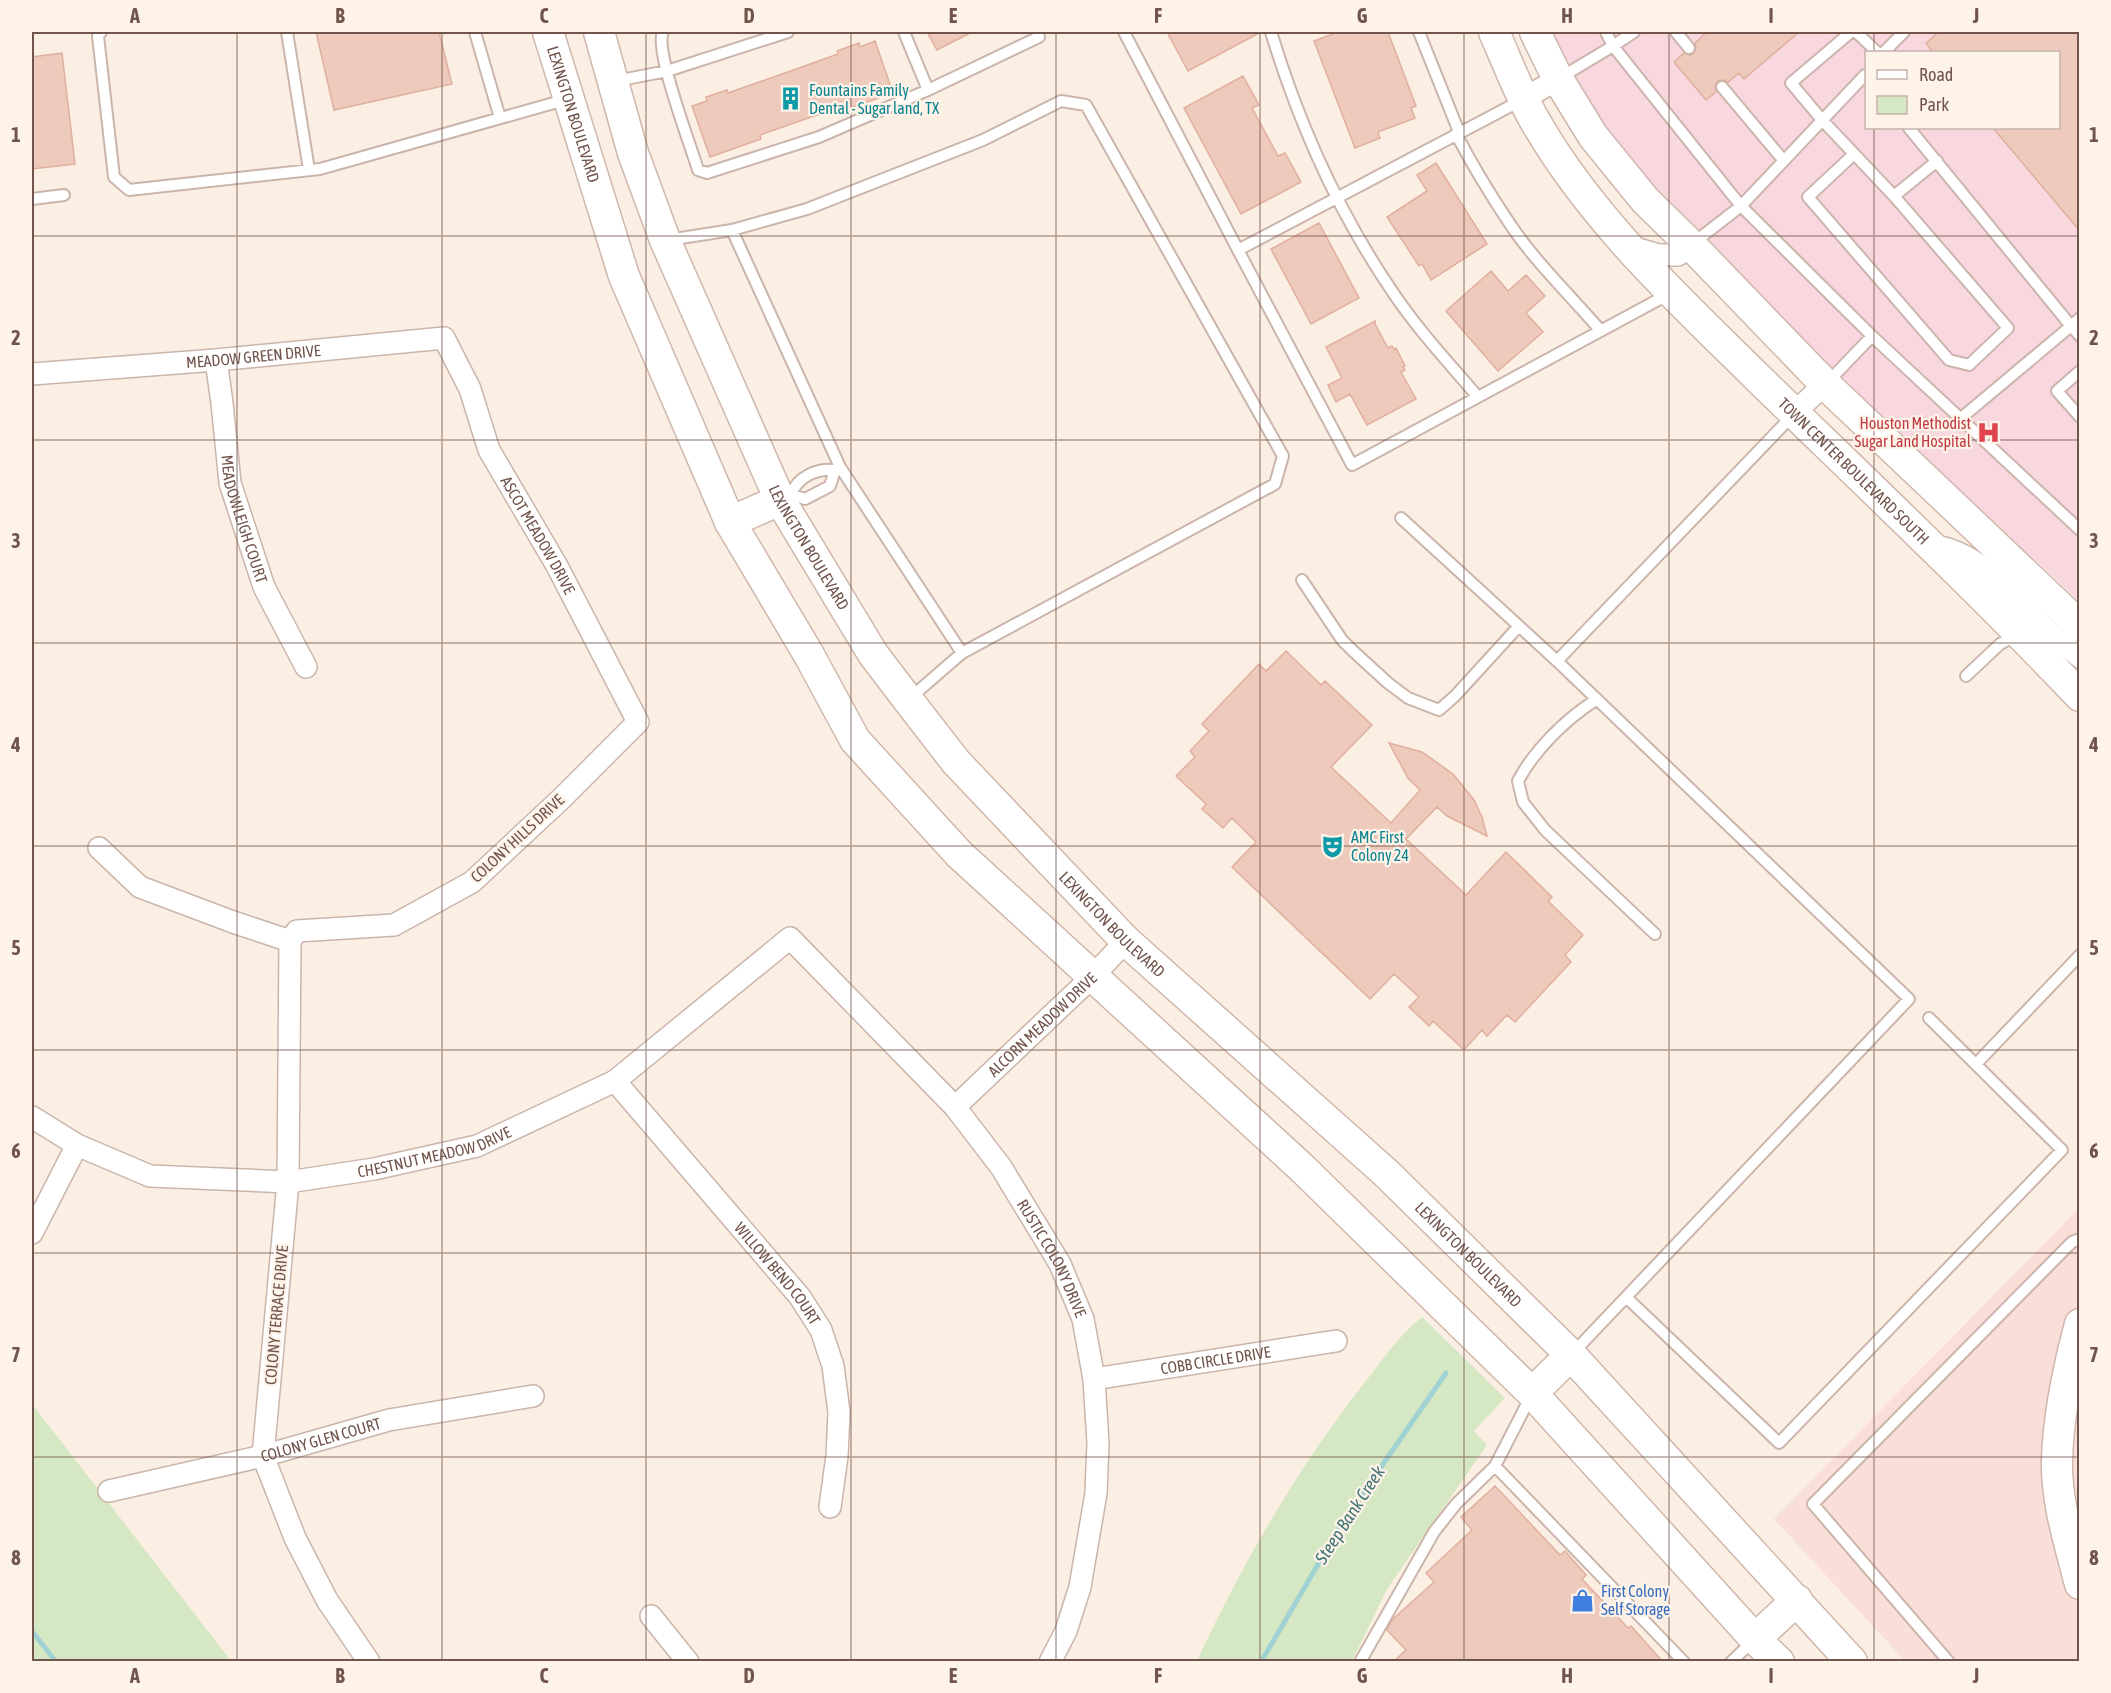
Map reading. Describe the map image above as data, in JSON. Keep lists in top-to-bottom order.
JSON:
{
  "streets": {
    "main road": ["LEXINGTON BOULEVARD", "TOWN CENTER BOULEVARD SOUTH"],
    "street": [
      "MEADOW GREEN DRIVE",
      "MEADOWLEIGH COURT",
      "ASCOT MEADOW DRIVE",
      "COLONY HILLS DRIVE",
      "ALCORN MEADOW DRIVE",
      "CHESTNUT MEADOW DRIVE",
      "RUSTIC COLONY DRIVE",
      "WILLOW BEND COURT",
      "COLONY TERRACE DRIVE",
      "COBB CIRCLE DRIVE",
      "COLONY GLEN COURT"
    ]
  },
  "crossings": [
    ["LEXINGTON BOULEVARD", "ALCORN MEADOW DRIVE"],
    ["MEADOW GREEN DRIVE", "MEADOWLEIGH COURT"],
    ["MEADOW GREEN DRIVE", "ASCOT MEADOW DRIVE"],
    ["ASCOT MEADOW DRIVE", "COLONY HILLS DRIVE"],
    ["COLONY HILLS DRIVE", "COLONY TERRACE DRIVE"],
    ["ALCORN MEADOW DRIVE", "RUSTIC COLONY DRIVE"],
    ["CHESTNUT MEADOW DRIVE", "RUSTIC COLONY DRIVE"],
    ["CHESTNUT MEADOW DRIVE", "WILLOW BEND COURT"],
    ["CHESTNUT MEADOW DRIVE", "COLONY TERRACE DRIVE"],
    ["RUSTIC COLONY DRIVE", "COBB CIRCLE DRIVE"],
    ["COLONY TERRACE DRIVE", "COLONY GLEN COURT"]
  ],
  "water": ["Steep Bank Creek"],
  "places": {
    "building": ["Fountains Family Dental - Sugar land, TX"],
    "hospital": ["Houston Methodist Sugar Land Hospital"],
    "theatre": ["AMC First Colony 24"],
    "shop": ["First Colony Self Storage"]
  },
  "legend": ["Road", "Park"],
  "grid": {
    "columns": [
      "A",
      "B",
      "C",
      "D",
      "E",
      "F",
      "G",
      "H",
      "I",
      "J"
    ],
    "rows": [
      "1",
      "2",
      "3",
      "4",
      "5",
      "6",
      "7",
      "8"
    ]
  }
}
